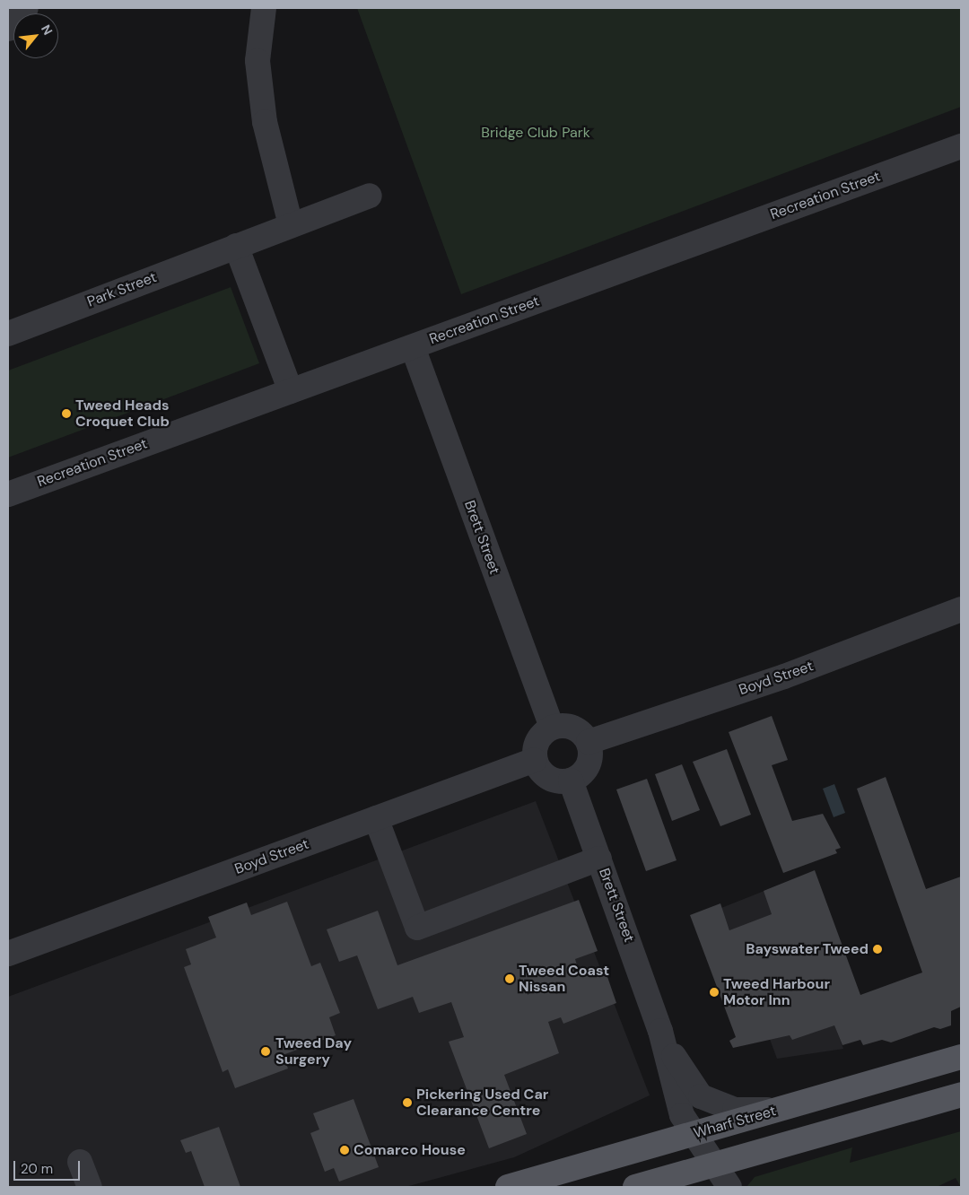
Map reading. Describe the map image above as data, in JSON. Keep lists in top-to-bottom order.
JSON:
{
  "streets": {
    "main road": ["Wharf Street"],
    "street": [
      "Recreation Street",
      "Park Street",
      "Brett Street",
      "Boyd Street"
    ]
  },
  "crossings": [
    ["Recreation Street", "Brett Street"],
    ["Brett Street", "Boyd Street"],
    ["Brett Street", "Wharf Street"]
  ],
  "parks": ["Bridge Club Park"],
  "places": [
    "Tweed Heads Croquet Club",
    "Bayswater Tweed",
    "Tweed Coast Nissan",
    "Tweed Harbour Motor Inn",
    "Tweed Day Surgery",
    "Pickering Used Car Clearance Centre",
    "Comarco House"
  ],
  "scale_bar": "20 m",
  "north": "top right"
}
